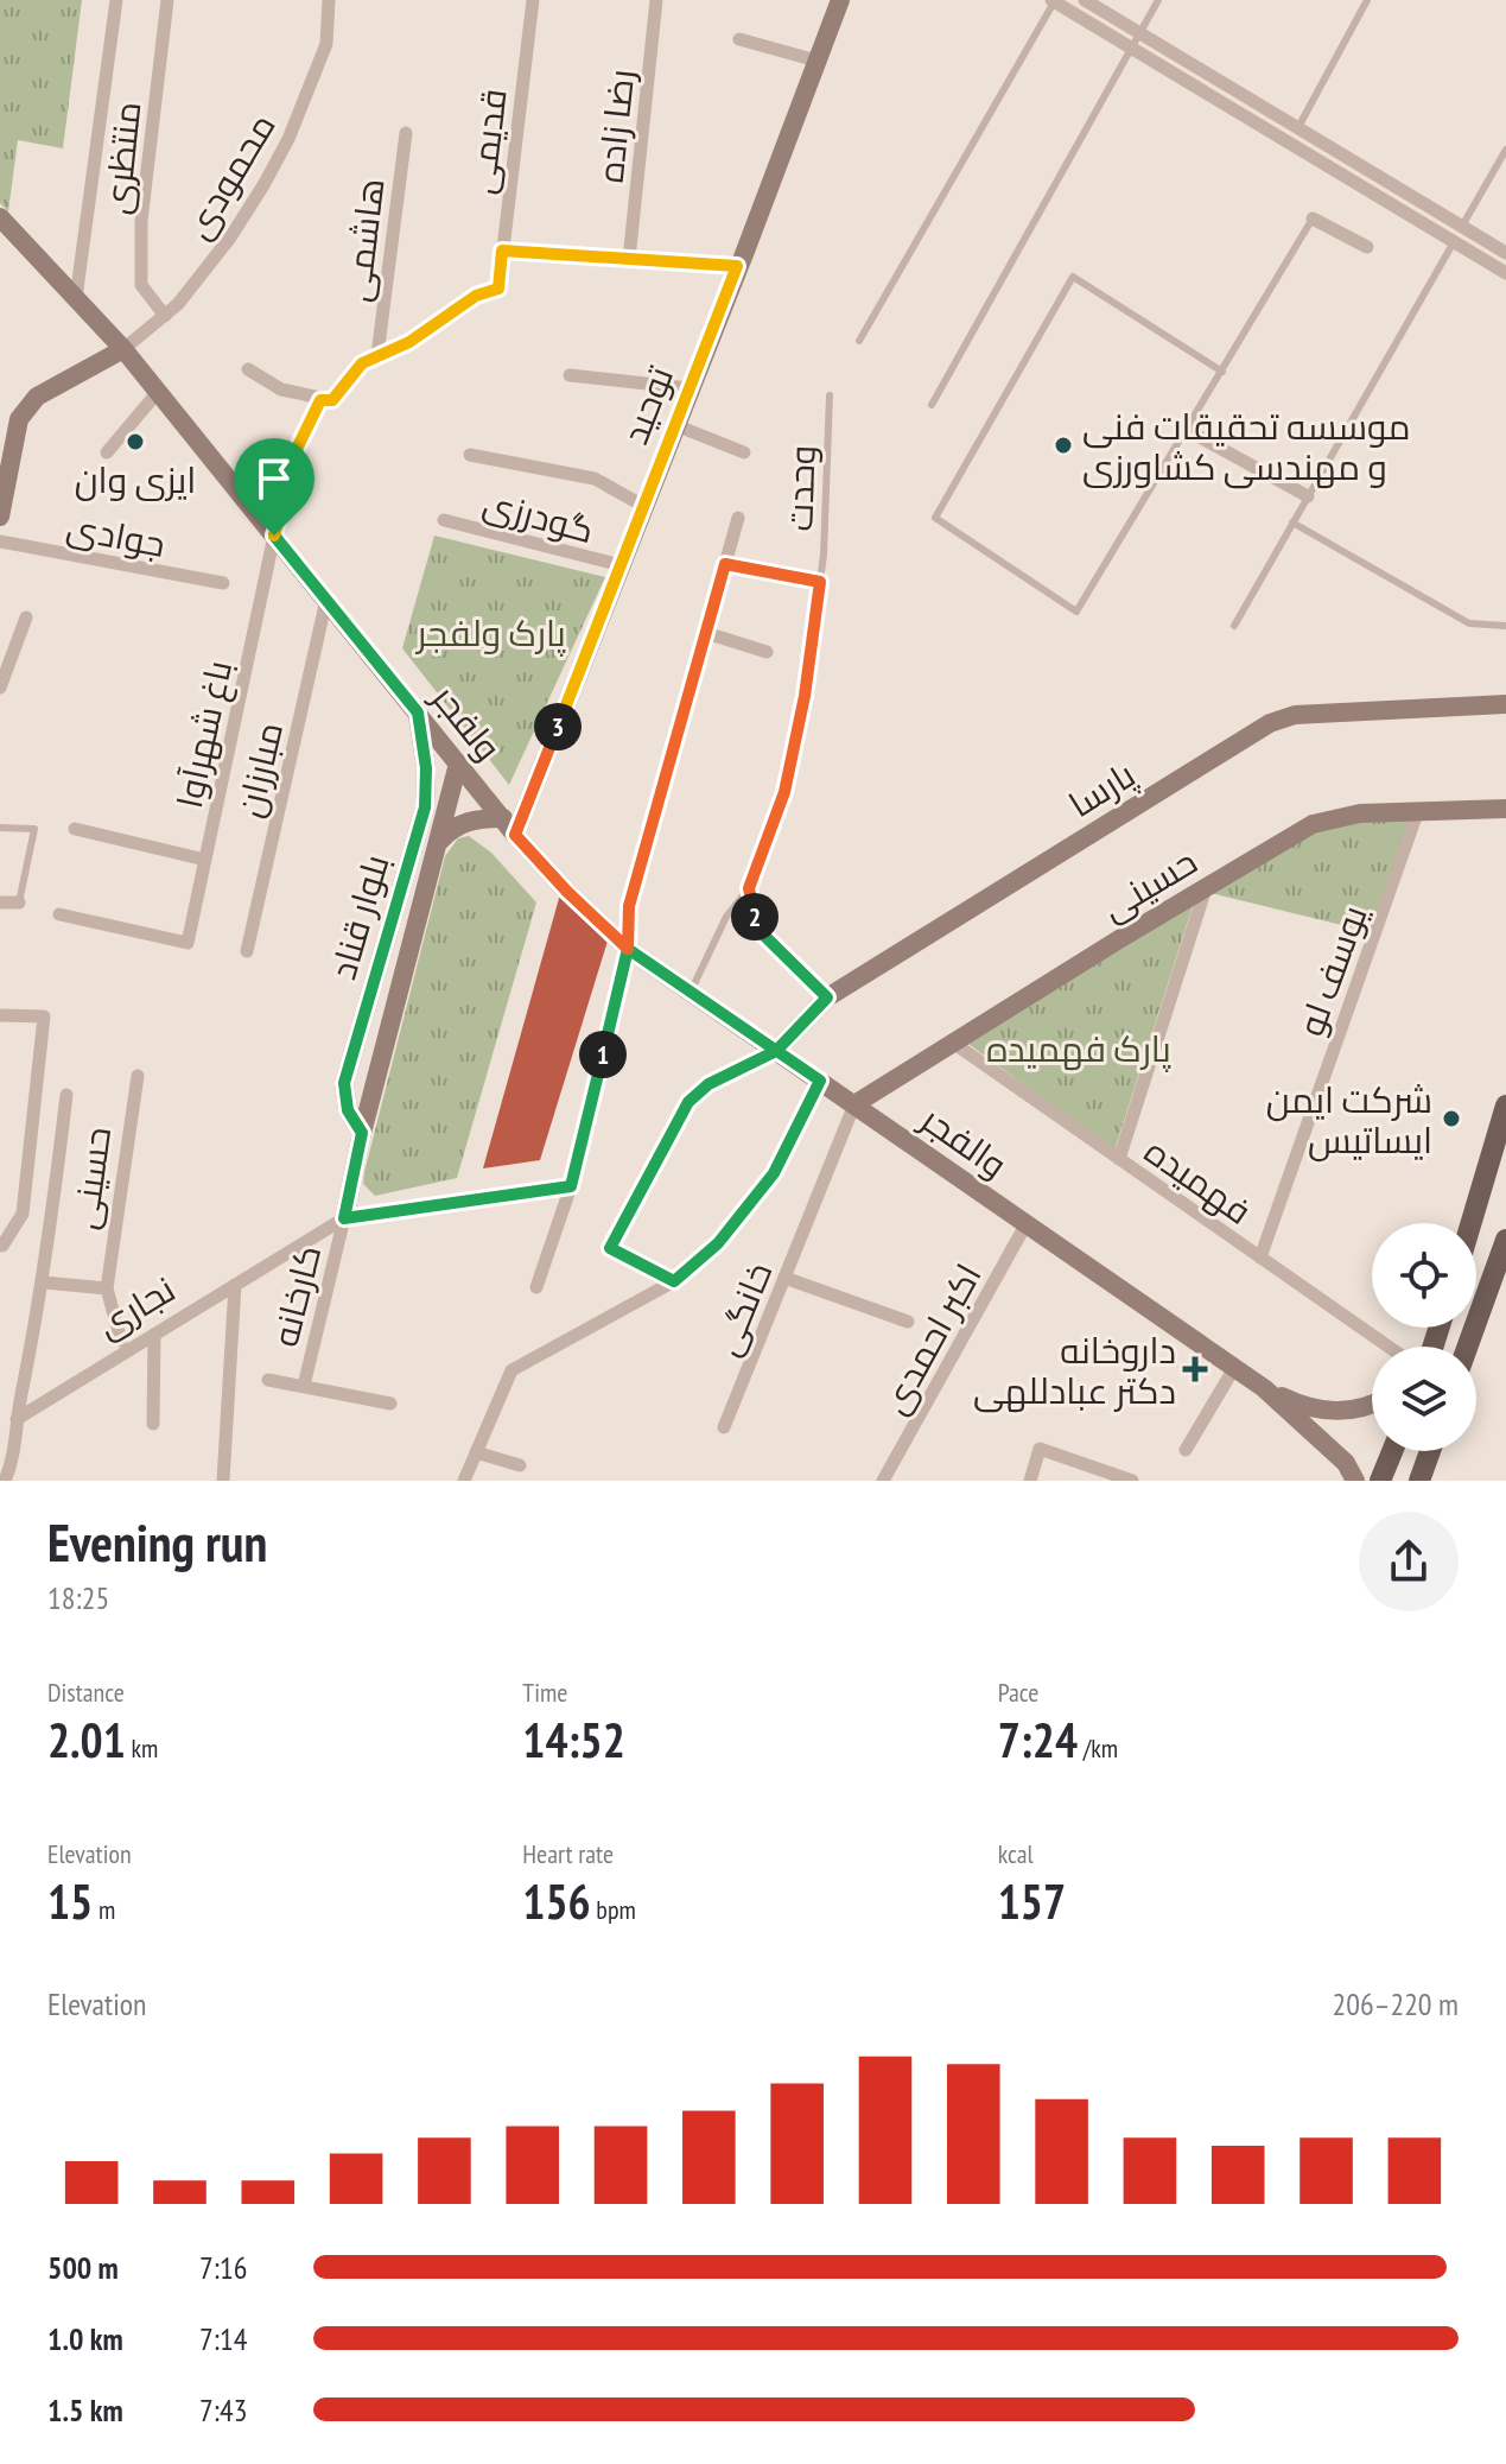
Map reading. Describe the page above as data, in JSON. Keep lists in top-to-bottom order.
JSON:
{
  "streets": {
    "street": [
      "رضا زاده",
      "قدیمی",
      "منتظری",
      "محمودی",
      "هاشمی",
      "توحید",
      "گودرزی",
      "جوادی",
      "ولفجر",
      "باغ شهرآوا",
      "مبارزان",
      "پارسا",
      "حسینی",
      "بلوار قناد",
      "یوسف لو",
      "والفجر",
      "فهمیده",
      "کارخانه",
      "نجاری",
      "خانگی",
      "اکبر احمدی"
    ],
    "lane": ["وحدت"]
  },
  "crossings": [
    ["قدیمی", "هاشمی"],
    ["منتظری", "محمودی"],
    ["محمودی", "ولفجر"],
    ["توحید", "گودرزی"],
    ["توحید", "ولفجر"],
    ["وحدت", "والفجر"],
    ["ولفجر", "باغ شهرآوا"],
    ["ولفجر", "مبارزان"],
    ["ولفجر", "بلوار قناد"],
    ["ولفجر", "والفجر"],
    ["پارسا", "والفجر"],
    ["حسینی", "یوسف لو"],
    ["حسینی", "والفجر"],
    ["حسینی", "فهمیده"],
    ["حسینی", "خانگی"],
    ["بلوار قناد", "کارخانه"],
    ["بلوار قناد", "نجاری"],
    ["یوسف لو", "فهمیده"],
    ["والفجر", "خانگی"],
    ["والفجر", "اکبر احمدی"],
    ["کارخانه", "نجاری"]
  ],
  "parks": ["پارک ولفجر", "پارک فهمیده"],
  "places": {
    "other": ["ایزی وان", "موسسه تحقیقات فنی و مهندسی کشاورزی", "شرکت ایمن ایساتیس"],
    "health": ["داروخانه دکتر عبادللهی"]
  },
  "page": {
    "pins": ["3", "2", "1"],
    "heading": ["Evening run", "18:25"],
    "stats": [
      ["Distance", "2.01 km"],
      ["Time", "14:52"],
      ["Pace", "7:24 /km"],
      ["Elevation", "15 m"],
      ["Heart rate", "156 bpm"],
      ["kcal", "157"]
    ],
    "chart": ["Elevation", "206–220 m"],
    "list": [
      {
        "name": "500 m",
        "note": "7:16"
      },
      {
        "name": "1.0 km",
        "note": "7:14"
      },
      {
        "name": "1.5 km",
        "note": "7:43"
      }
    ]
  }
}
